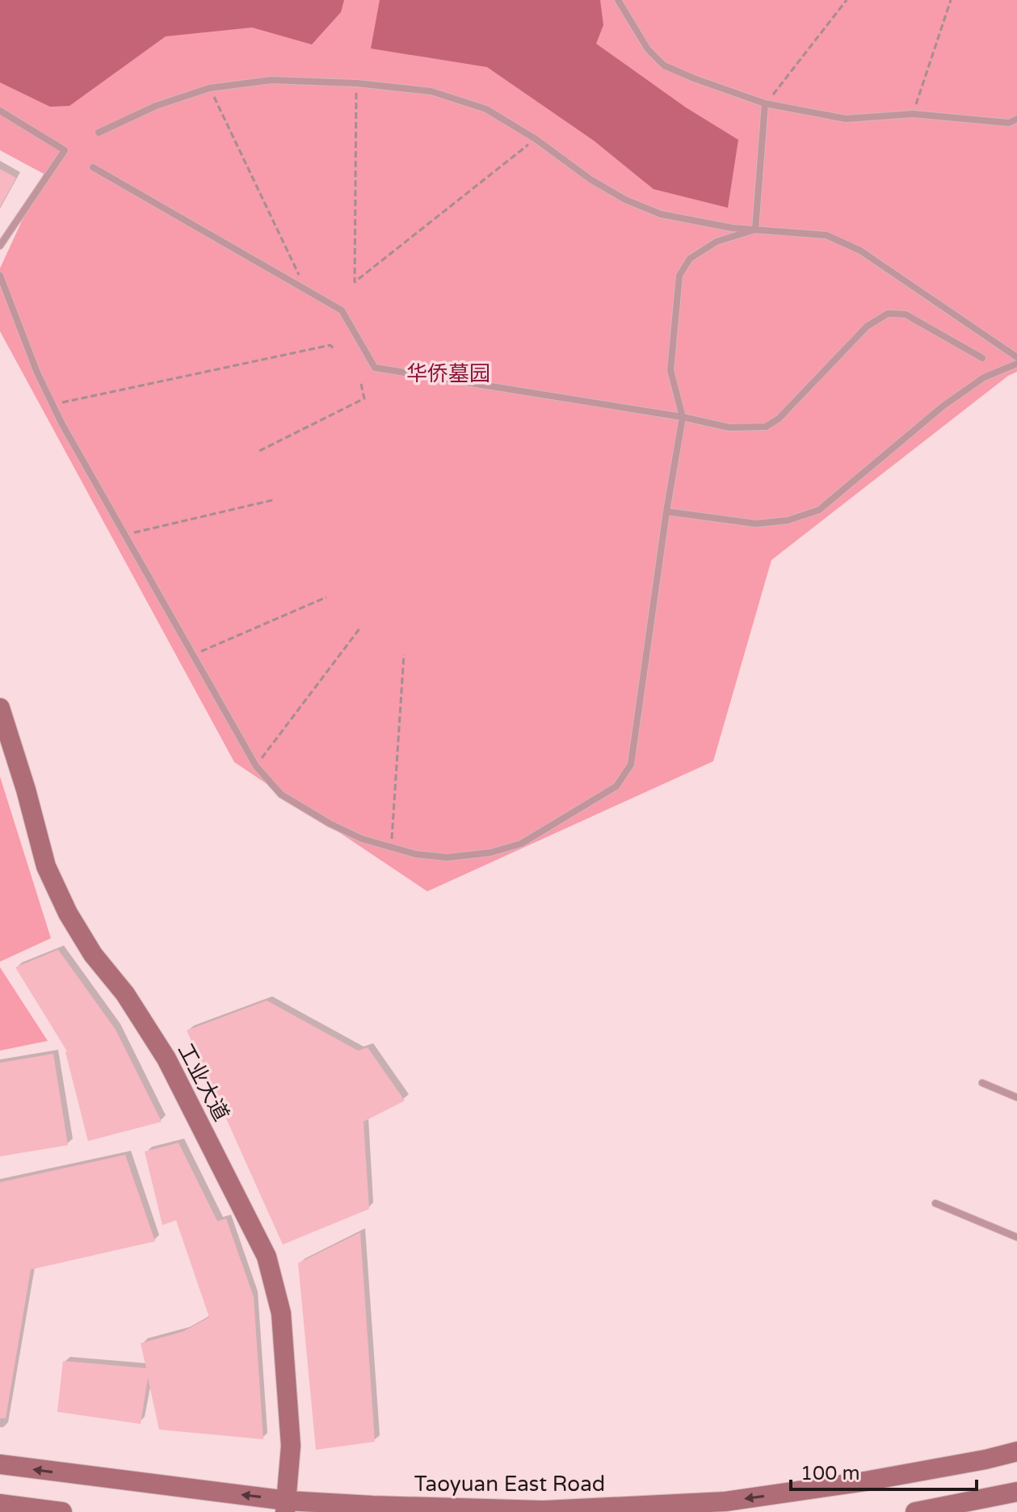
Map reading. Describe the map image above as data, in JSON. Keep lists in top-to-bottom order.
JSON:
{
  "streets": {
    "main road": ["工业大道", "Taoyuan East Road"]
  },
  "crossings": [
    ["工业大道", "Taoyuan East Road"]
  ],
  "one_way": ["Taoyuan East Road"],
  "parks": ["华侨墓园"],
  "scale_bar": "100 m"
}
